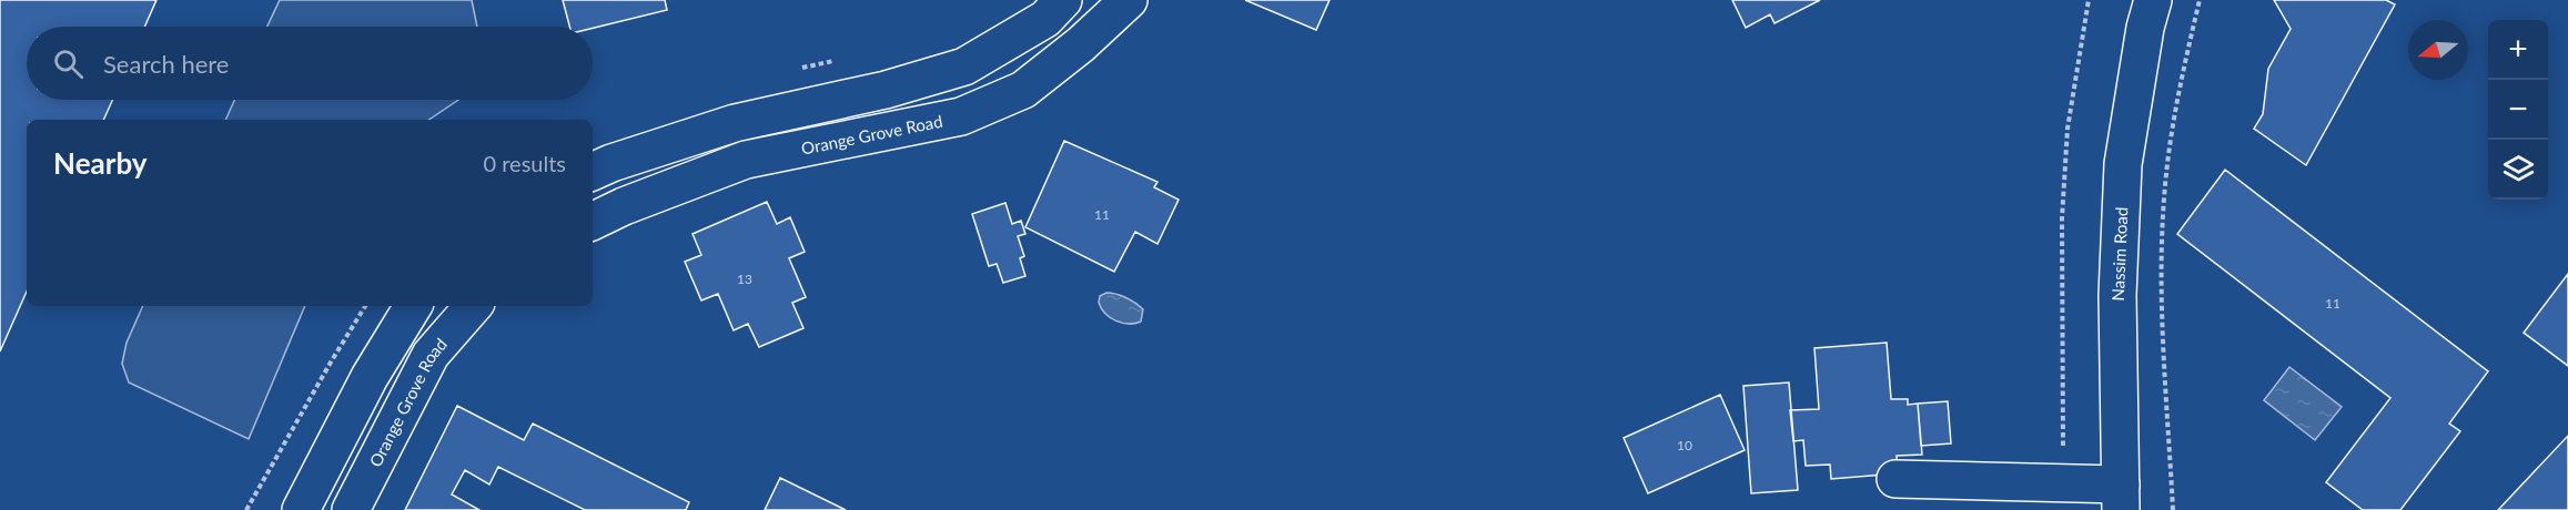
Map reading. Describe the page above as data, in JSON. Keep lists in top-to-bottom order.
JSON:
{
  "streets": {
    "street": ["Orange Grove Road", "Nassim Road"]
  },
  "house_numbers": [
    "11",
    "13",
    "11",
    "10"
  ],
  "north": "left",
  "page": {
    "map_buttons": ["+", "−"],
    "search": "Search here",
    "heading": ["Nearby", "0 results"]
  }
}
